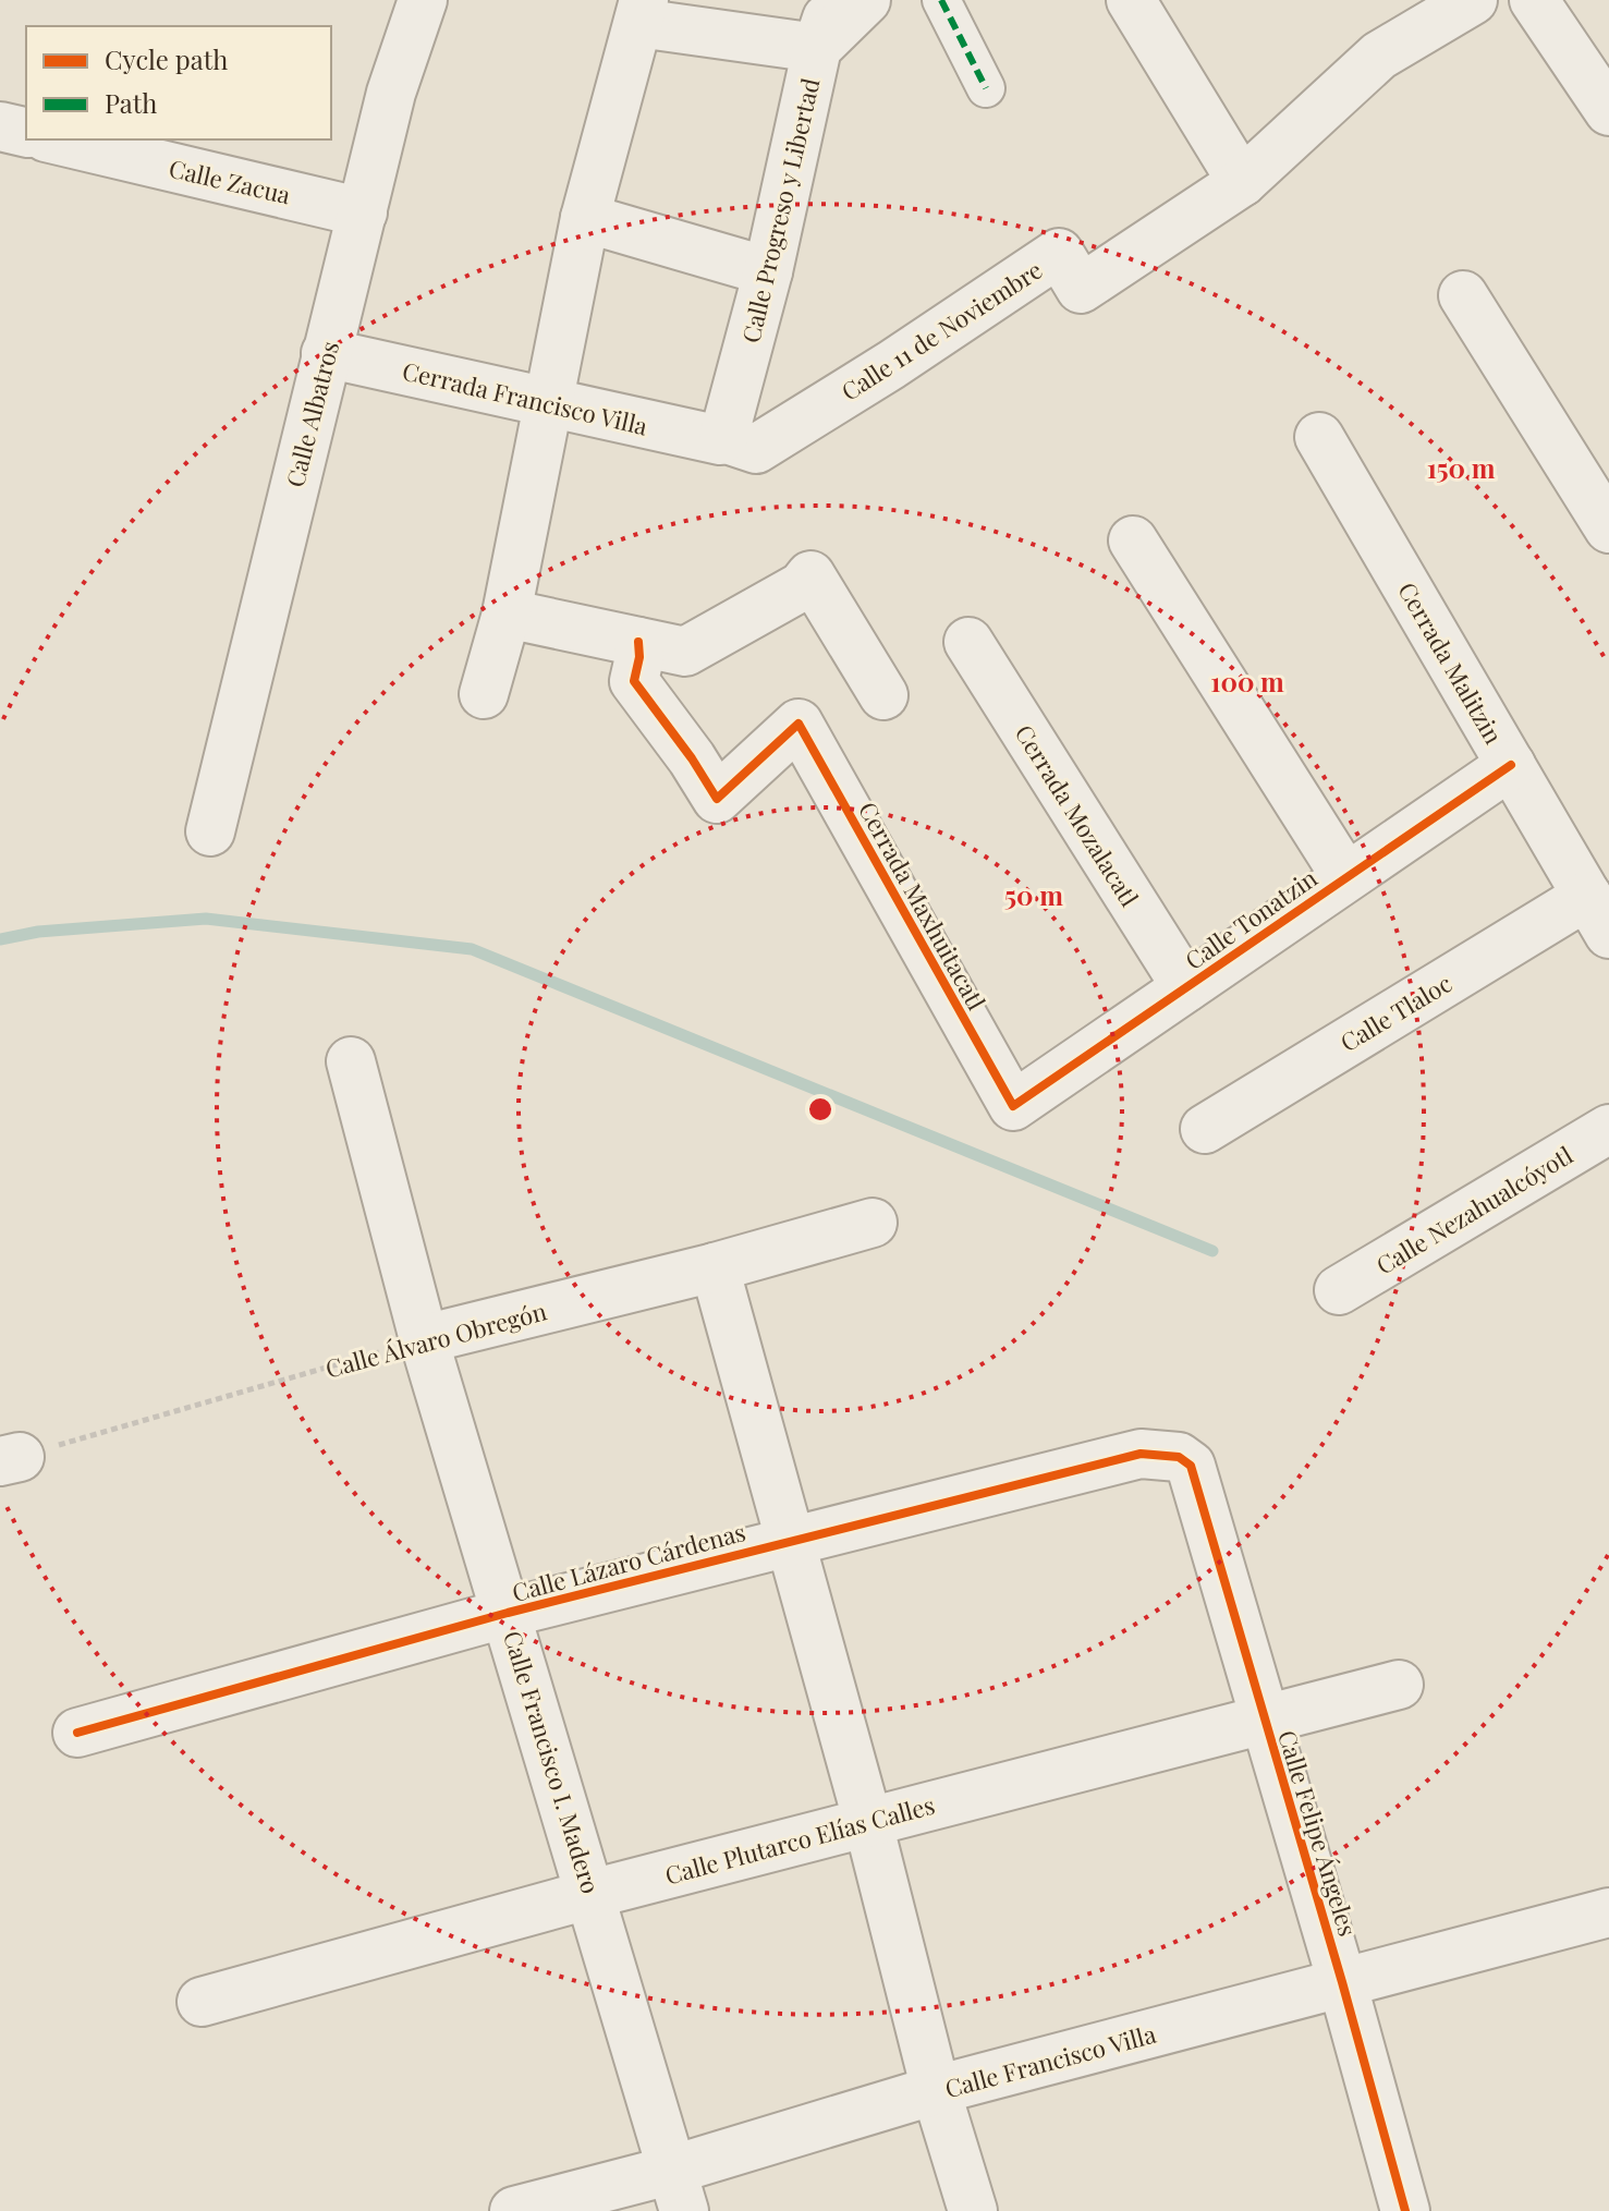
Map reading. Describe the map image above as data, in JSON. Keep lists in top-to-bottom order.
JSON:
{
  "streets": {
    "street": [
      "Calle Zacua",
      "Calle Progreso y Libertad",
      "Calle 11 de Noviembre",
      "Cerrada Francisco Villa",
      "Calle Albatros",
      "Cerrada Malitzin",
      "Cerrada Mozalacatl",
      "Cerrada Maxhuitacatl",
      "Calle Tonatzin",
      "Calle Tlaloc",
      "Calle Nezahualcóyotl",
      "Calle Álvaro Obregón",
      "Calle Lázaro Cárdenas",
      "Calle Francisco I. Madero",
      "Calle Felipe Ángeles",
      "Calle Plutarco Elías Calles",
      "Calle Francisco Villa"
    ]
  },
  "crossings": [
    ["Calle Zacua", "Calle Albatros"],
    ["Calle Progreso y Libertad", "Calle 11 de Noviembre"],
    ["Calle Progreso y Libertad", "Cerrada Francisco Villa"],
    ["Calle 11 de Noviembre", "Cerrada Francisco Villa"],
    ["Cerrada Francisco Villa", "Calle Albatros"],
    ["Cerrada Malitzin", "Calle Tonatzin"],
    ["Cerrada Malitzin", "Calle Tlaloc"],
    ["Cerrada Mozalacatl", "Calle Tonatzin"],
    ["Cerrada Maxhuitacatl", "Calle Tonatzin"],
    ["Calle Álvaro Obregón", "Calle Francisco I. Madero"],
    ["Calle Lázaro Cárdenas", "Calle Francisco I. Madero"],
    ["Calle Lázaro Cárdenas", "Calle Felipe Ángeles"],
    ["Calle Francisco I. Madero", "Calle Plutarco Elías Calles"],
    ["Calle Francisco I. Madero", "Calle Francisco Villa"],
    ["Calle Felipe Ángeles", "Calle Plutarco Elías Calles"],
    ["Calle Felipe Ángeles", "Calle Francisco Villa"]
  ],
  "legend": ["Cycle path", "Path"],
  "rings": ["150 m", "100 m", "50 m"]
}
